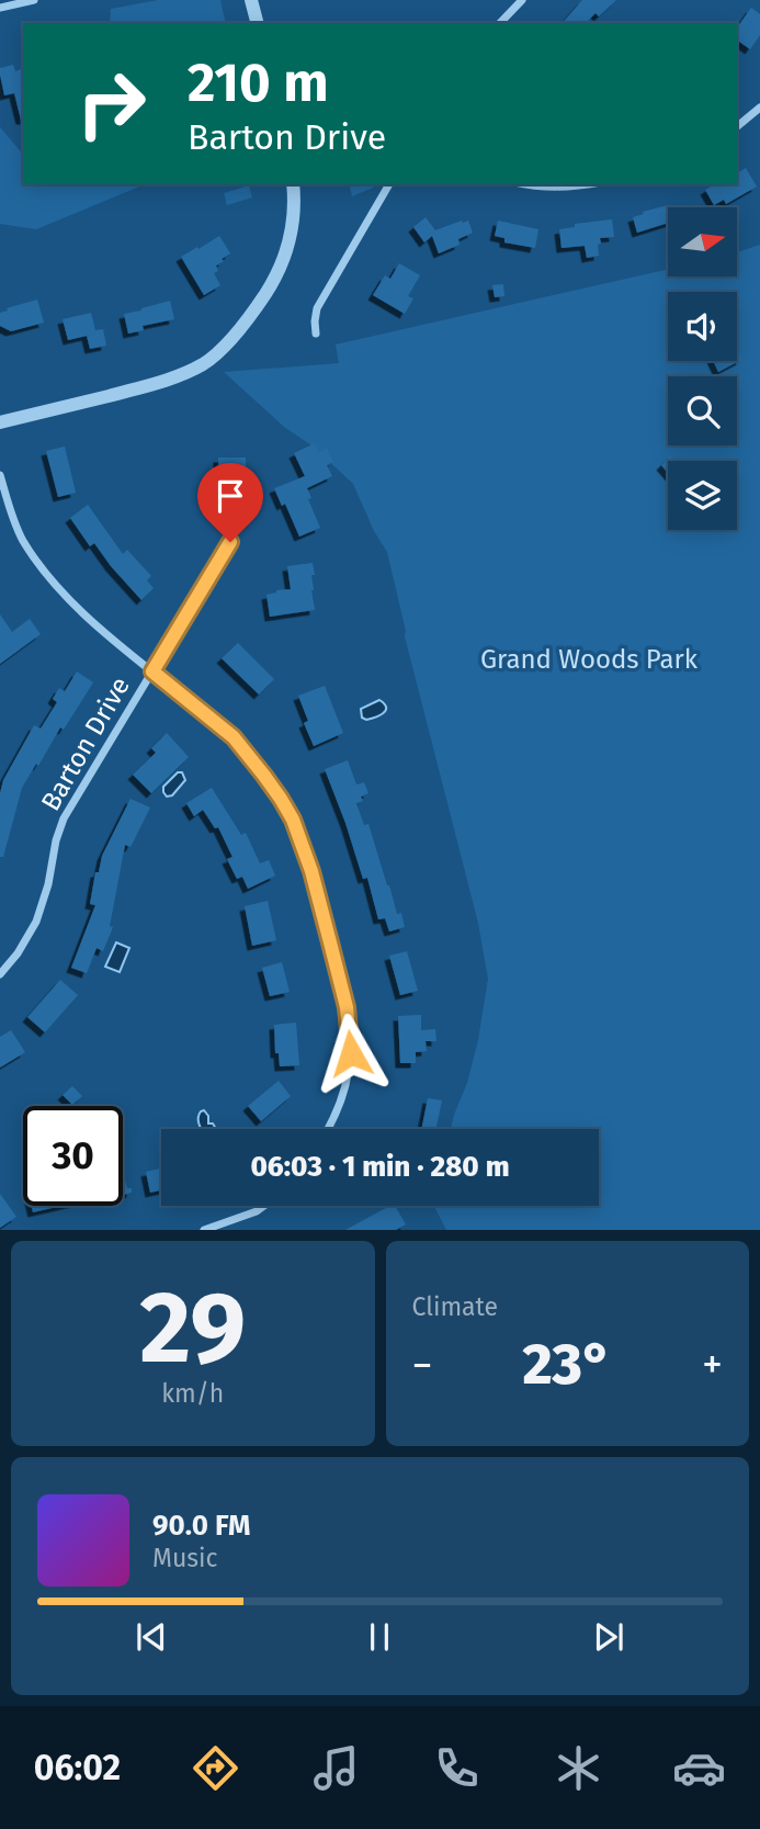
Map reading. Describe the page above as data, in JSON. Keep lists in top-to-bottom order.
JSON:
{
  "streets": {
    "street": ["Barton Drive"]
  },
  "parks": ["Grand Woods Park"],
  "north": "right",
  "page": {
    "turn": ["210 m", "Barton Drive"],
    "limit": "30",
    "trip": "06:03 · 1 min · 280 m",
    "tile": [
      ["29", "km/h"],
      "Climate"
    ],
    "heat": ["−", "23°", "+"],
    "song": ["90.0 FM", "Music"],
    "tabs": "06:02"
  }
}
